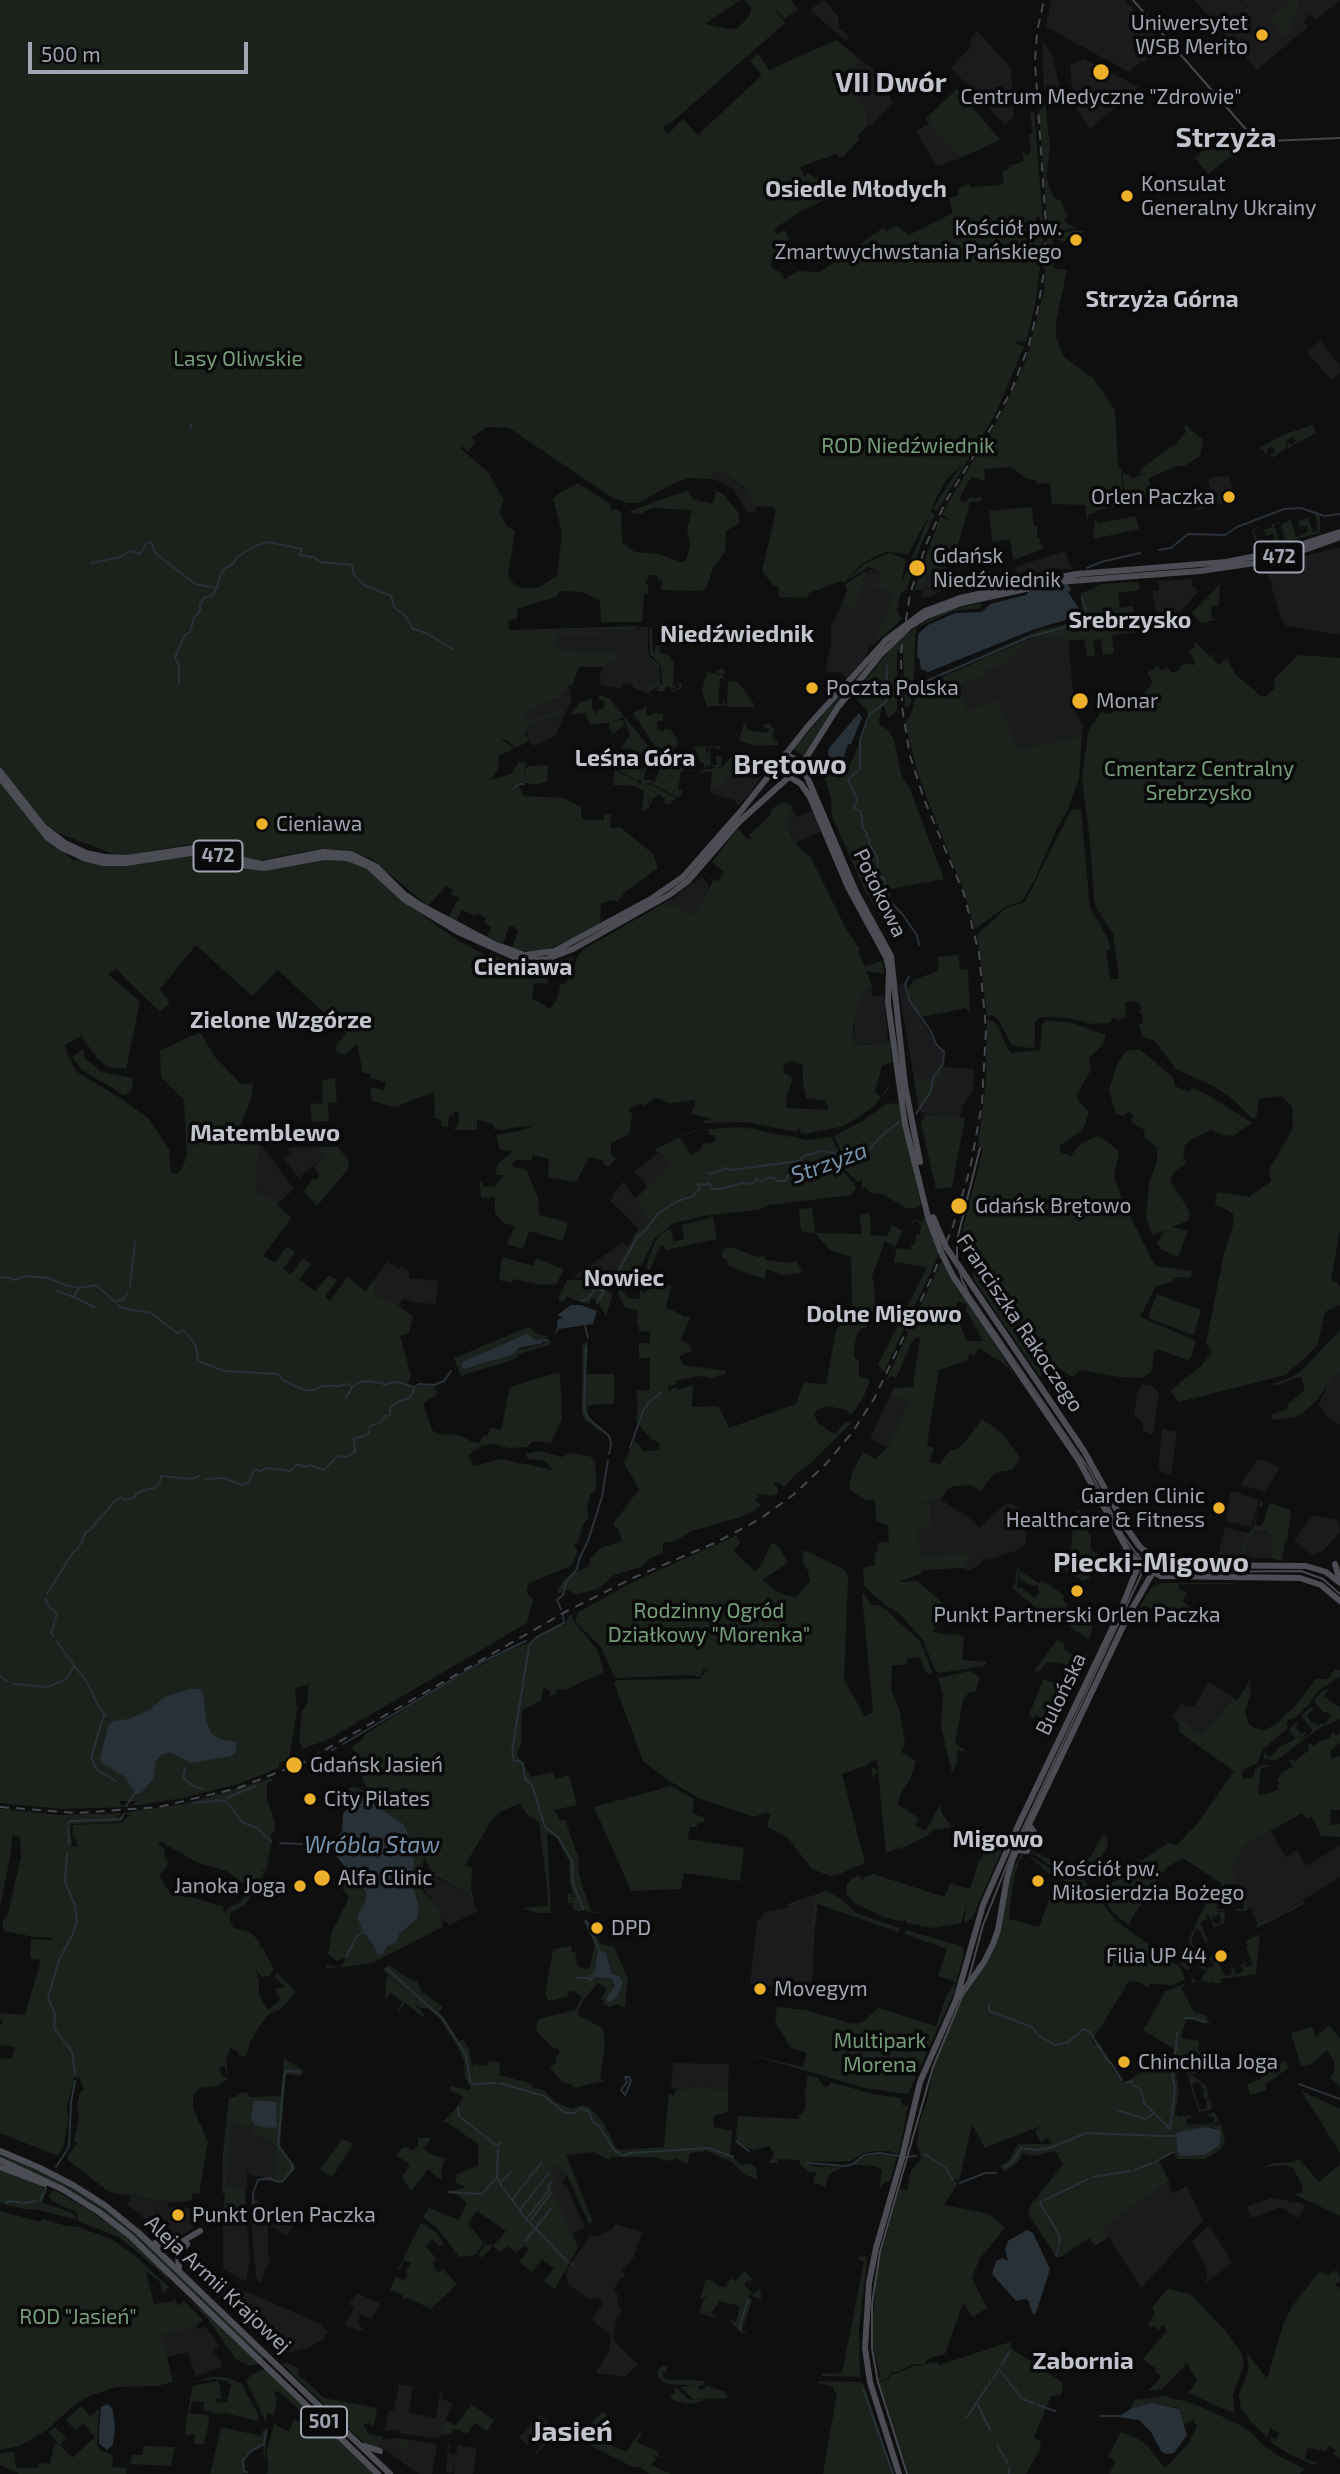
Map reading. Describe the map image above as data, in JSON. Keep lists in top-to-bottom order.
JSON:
{
  "streets": {
    "main road": [
      "472",
      "Potokowa",
      "Franciszka Rakoczego",
      "Bulońska",
      "Aleja Armii Krajowej",
      "501"
    ]
  },
  "crossings": [
    ["472", "Potokowa"],
    ["Potokowa", "Franciszka Rakoczego"],
    ["Franciszka Rakoczego", "Bulońska"]
  ],
  "districts": [
    "VII Dwór",
    "Strzyża",
    "Osiedle Młodych",
    "Strzyża Górna",
    "Srebrzysko",
    "Niedźwiednik",
    "Leśna Góra",
    "Brętowo",
    "Cieniawa",
    "Zielone Wzgórze",
    "Matemblewo",
    "Nowiec",
    "Dolne Migowo",
    "Piecki-Migowo",
    "Migowo",
    "Zabornia",
    "Jasień"
  ],
  "water": ["Strzyża", "Wróbla Staw"],
  "parks": [
    "Lasy Oliwskie",
    "ROD Niedźwiednik",
    "Cmentarz Centralny Srebrzysko",
    "Rodzinny Ogród Działkowy \"Morenka\"",
    "Multipark Morena",
    "ROD \"Jasień\""
  ],
  "places": [
    "Uniwersytet WSB Merito",
    "Centrum Medyczne \"Zdrowie\"",
    "Konsulat Generalny Ukrainy",
    "Kościół pw. Zmartwychwstania Pańskiego",
    "Orlen Paczka",
    "Gdańsk Niedźwiednik",
    "Poczta Polska",
    "Monar",
    "Cieniawa",
    "Gdańsk Brętowo",
    "Garden Clinic Healthcare & Fitness",
    "Punkt Partnerski Orlen Paczka",
    "Gdańsk Jasień",
    "City Pilates",
    "Alfa Clinic",
    "Kościół pw. Miłosierdzia Bożego",
    "Janoka Joga",
    "DPD",
    "Filia UP 44",
    "Movegym",
    "Chinchilla Joga",
    "Punkt Orlen Paczka"
  ],
  "scale_bar": "500 m"
}
